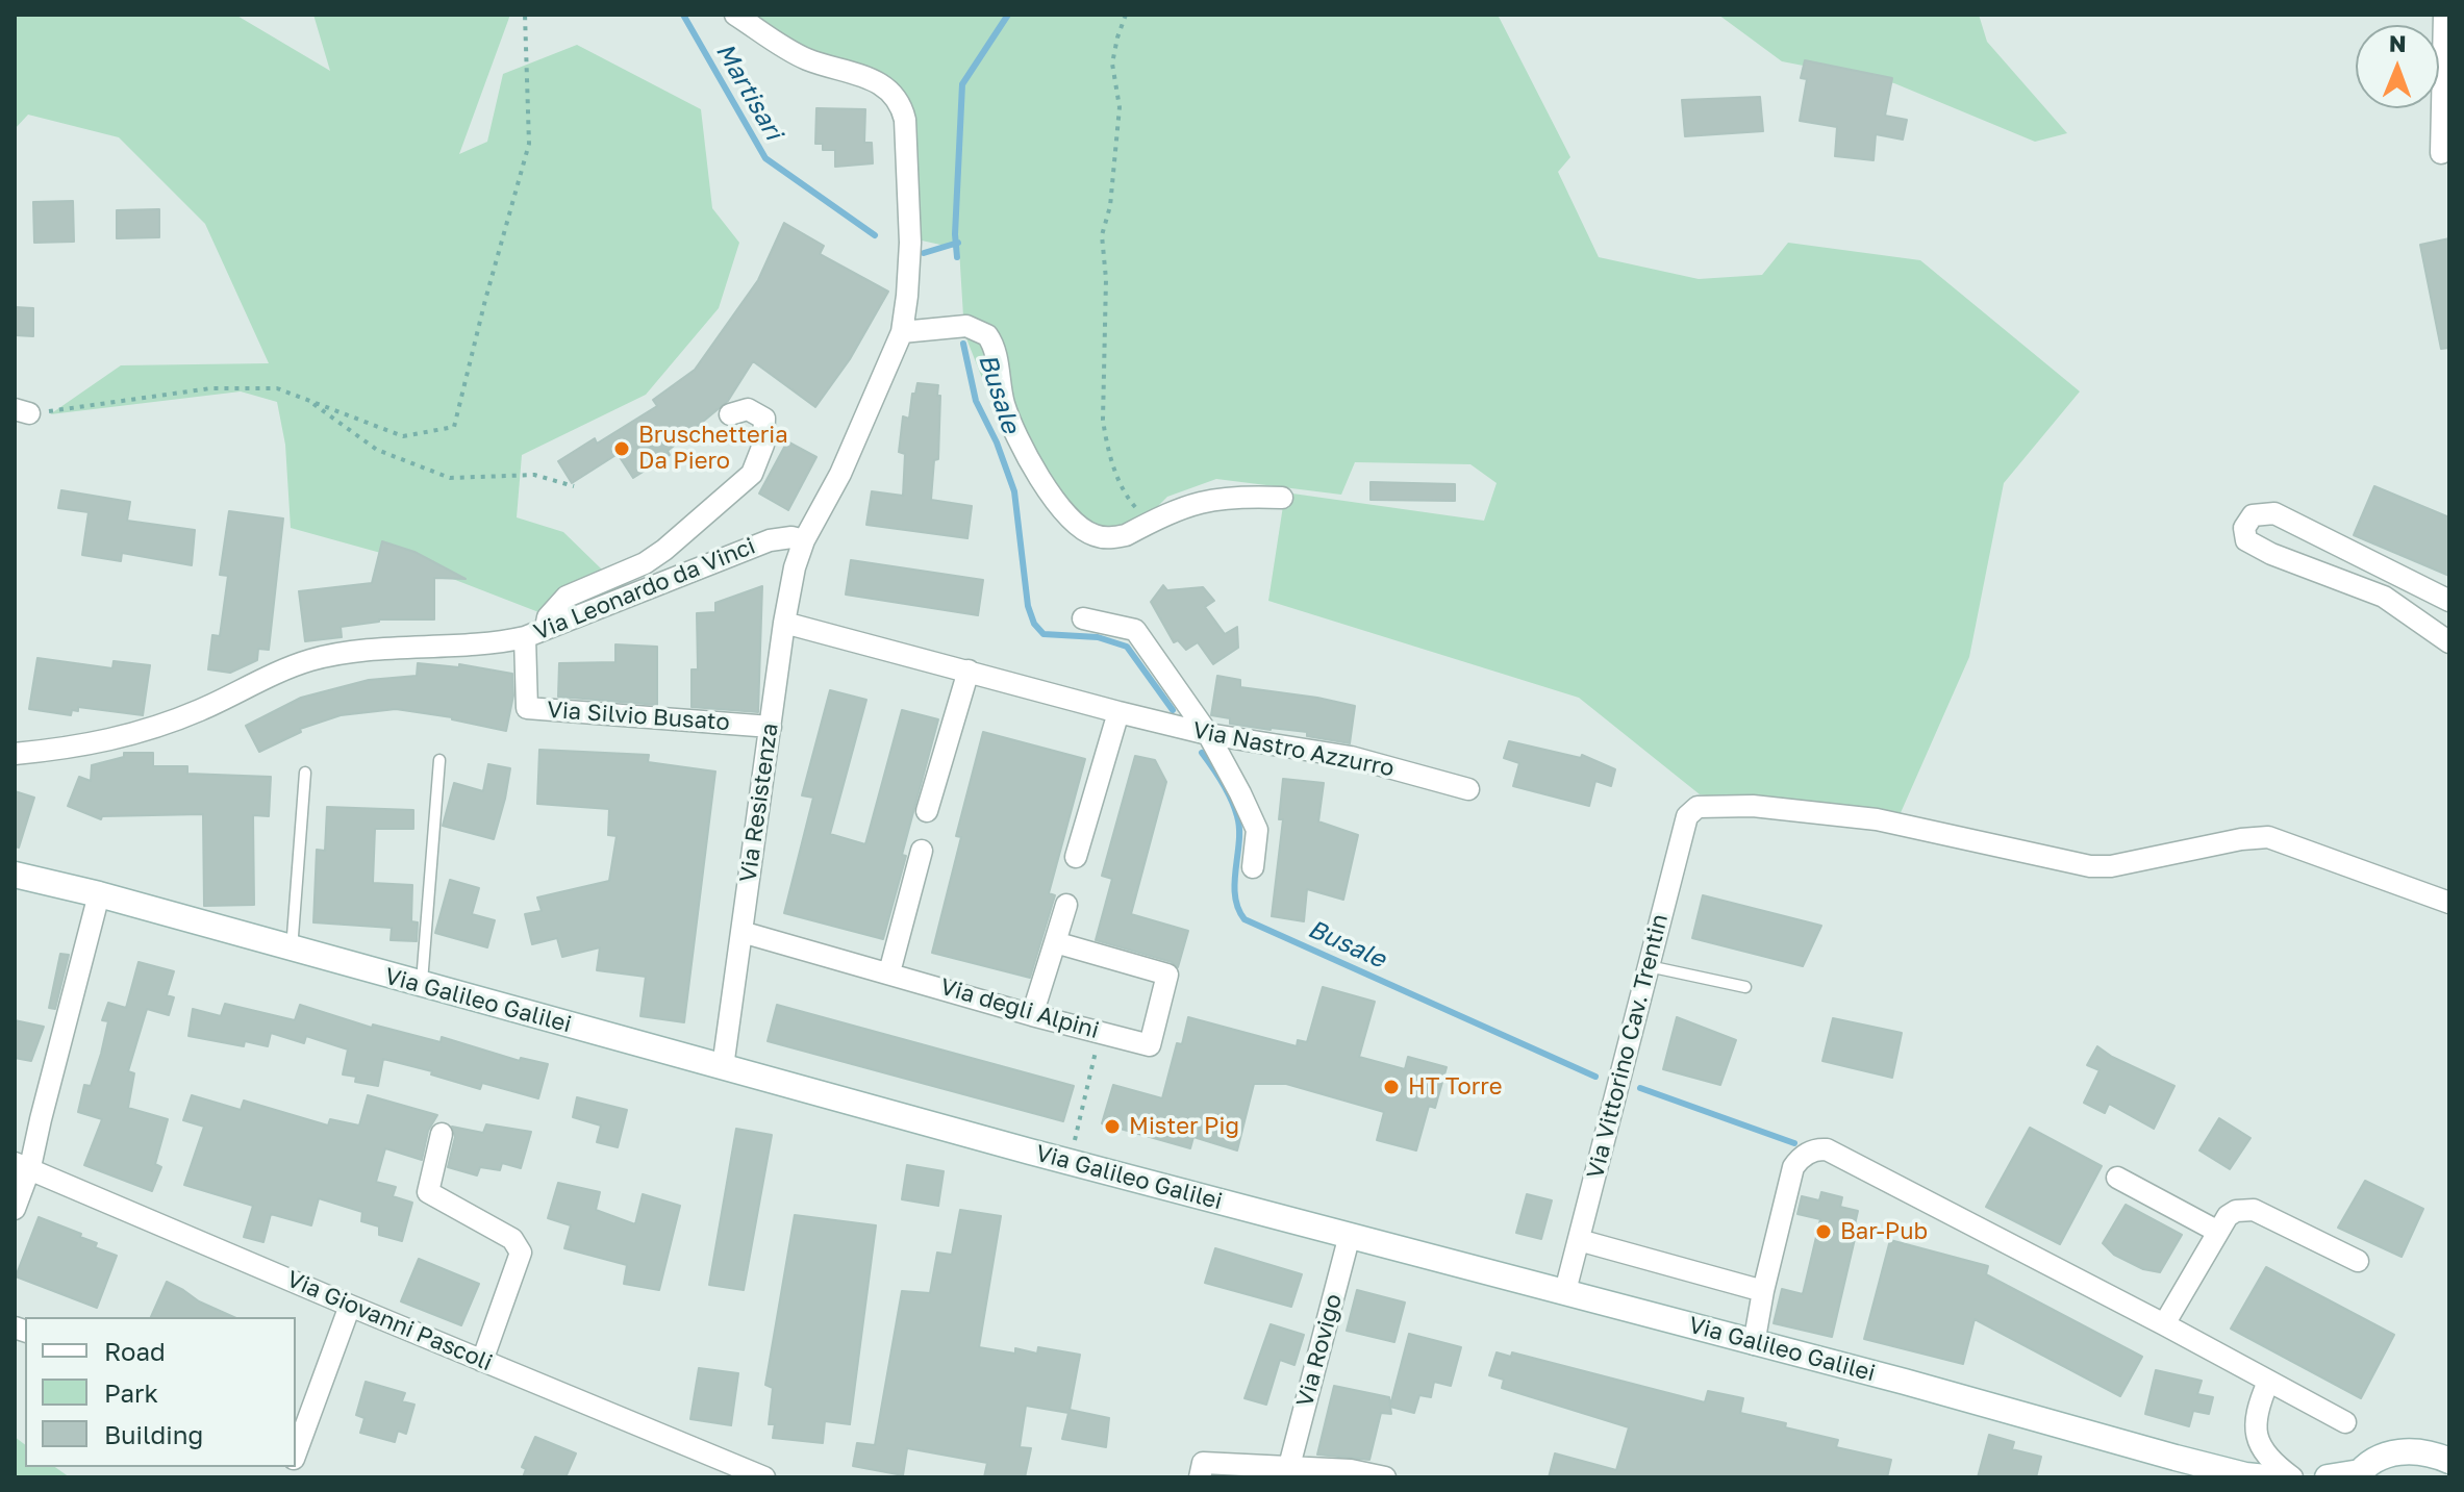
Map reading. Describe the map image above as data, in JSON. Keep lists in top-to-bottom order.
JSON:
{
  "streets": {
    "main road": ["Via Galileo Galilei"],
    "street": [
      "Via Leonardo da Vinci",
      "Via Silvio Busato",
      "Via Nastro Azzurro",
      "Via Resistenza",
      "Via degli Alpini",
      "Via Vittorino Cav. Trentin",
      "Via Giovanni Pascoli",
      "Via Rovigo"
    ]
  },
  "crossings": [
    ["Via Leonardo da Vinci", "Via Silvio Busato"],
    ["Via Leonardo da Vinci", "Via Resistenza"],
    ["Via Silvio Busato", "Via Resistenza"],
    ["Via Nastro Azzurro", "Via Resistenza"],
    ["Via Resistenza", "Via Galileo Galilei"],
    ["Via Resistenza", "Via degli Alpini"],
    ["Via Galileo Galilei", "Via Vittorino Cav. Trentin"],
    ["Via Galileo Galilei", "Via Rovigo"]
  ],
  "water": ["Martisari", "Busale"],
  "places": [
    "Bruschetteria Da Piero",
    "HT Torre",
    "Mister Pig",
    "Bar-Pub"
  ],
  "legend": ["Road", "Park", "Building"],
  "north": "top"
}
